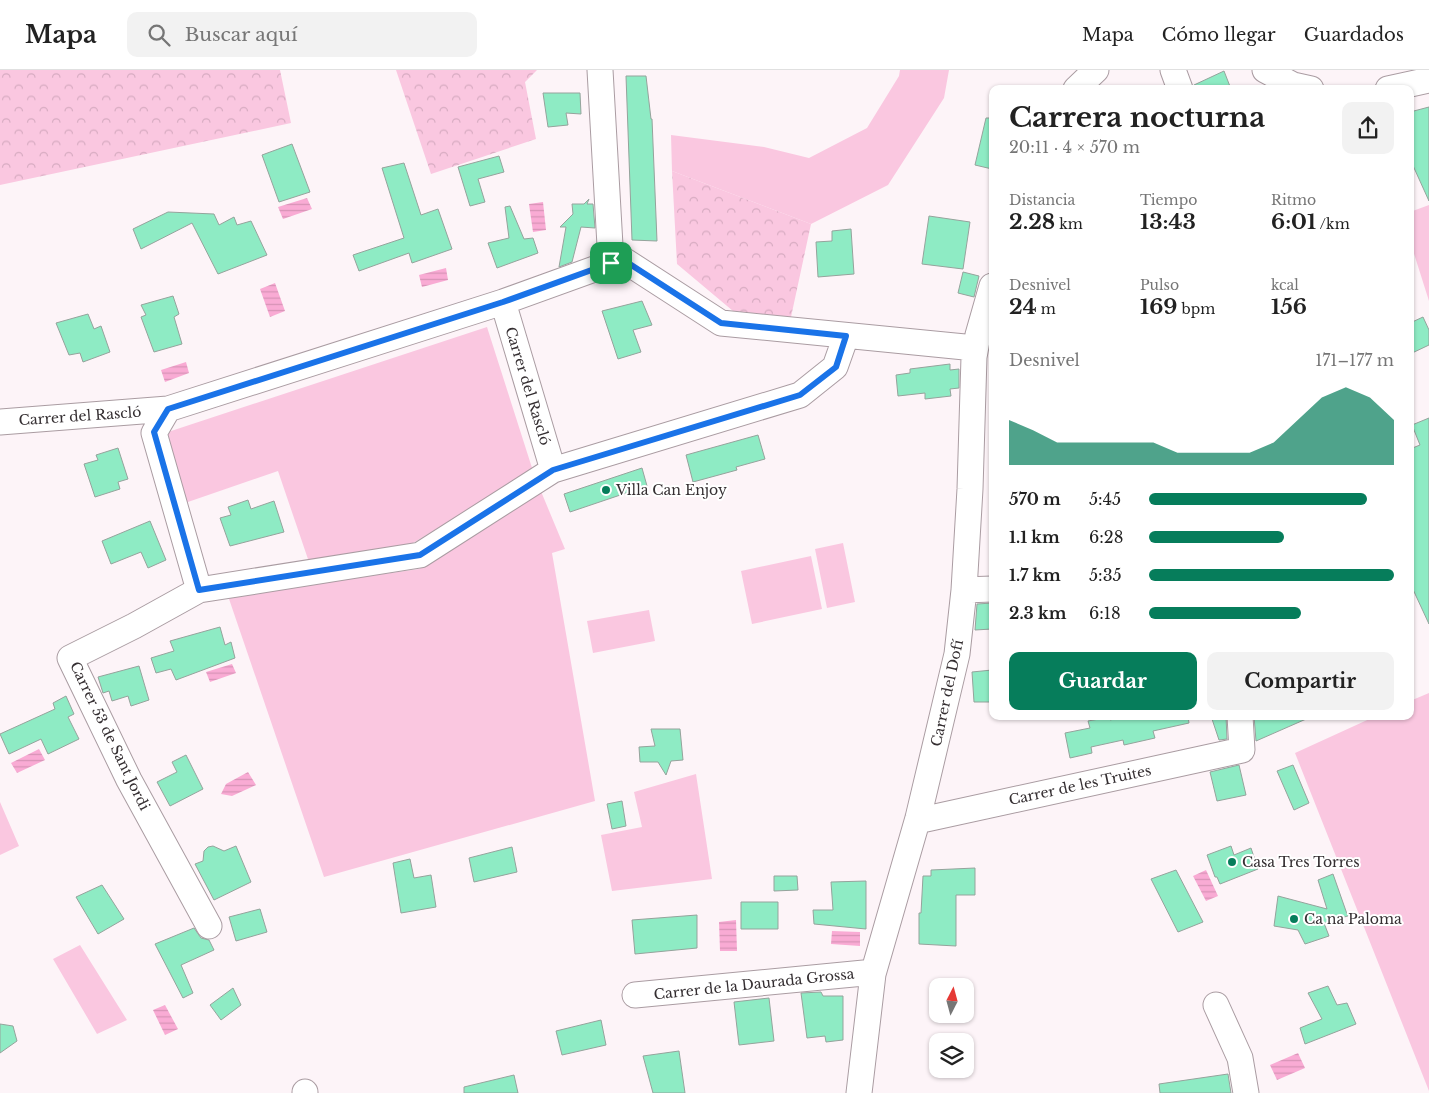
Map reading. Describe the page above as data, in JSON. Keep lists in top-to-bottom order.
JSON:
{
  "streets": {
    "street": [
      "Carrer del Rascló",
      "Carrer del Dofí",
      "Carrer 53 de Sant Jordi",
      "Carrer de les Truites",
      "Carrer de la Daurada Grossa"
    ]
  },
  "crossings": [
    ["Carrer del Rascló", "Carrer del Dofí"],
    ["Carrer del Dofí", "Carrer de les Truites"],
    ["Carrer del Dofí", "Carrer de la Daurada Grossa"]
  ],
  "places": ["Villa Can Enjoy", "Casa Tres Torres", "Ca na Paloma"],
  "north": "top",
  "page": {
    "header": "Mapa",
    "search": "Buscar aquí",
    "nav": ["Mapa", "Cómo llegar", "Guardados"],
    "heading": ["Carrera nocturna", "20:11 · 4 × 570 m"],
    "stats": [
      ["Distancia", "2.28 km"],
      ["Tiempo", "13:43"],
      ["Ritmo", "6:01 /km"],
      ["Desnivel", "24 m"],
      ["Pulso", "169 bpm"],
      ["kcal", "156"]
    ],
    "chart": ["Desnivel", "171–177 m"],
    "list": [
      {
        "name": "570 m",
        "note": "5:45"
      },
      {
        "name": "1.1 km",
        "note": "6:28"
      },
      {
        "name": "1.7 km",
        "note": "5:35"
      },
      {
        "name": "2.3 km",
        "note": "6:18"
      }
    ],
    "buttons": ["Guardar", "Compartir"]
  }
}
